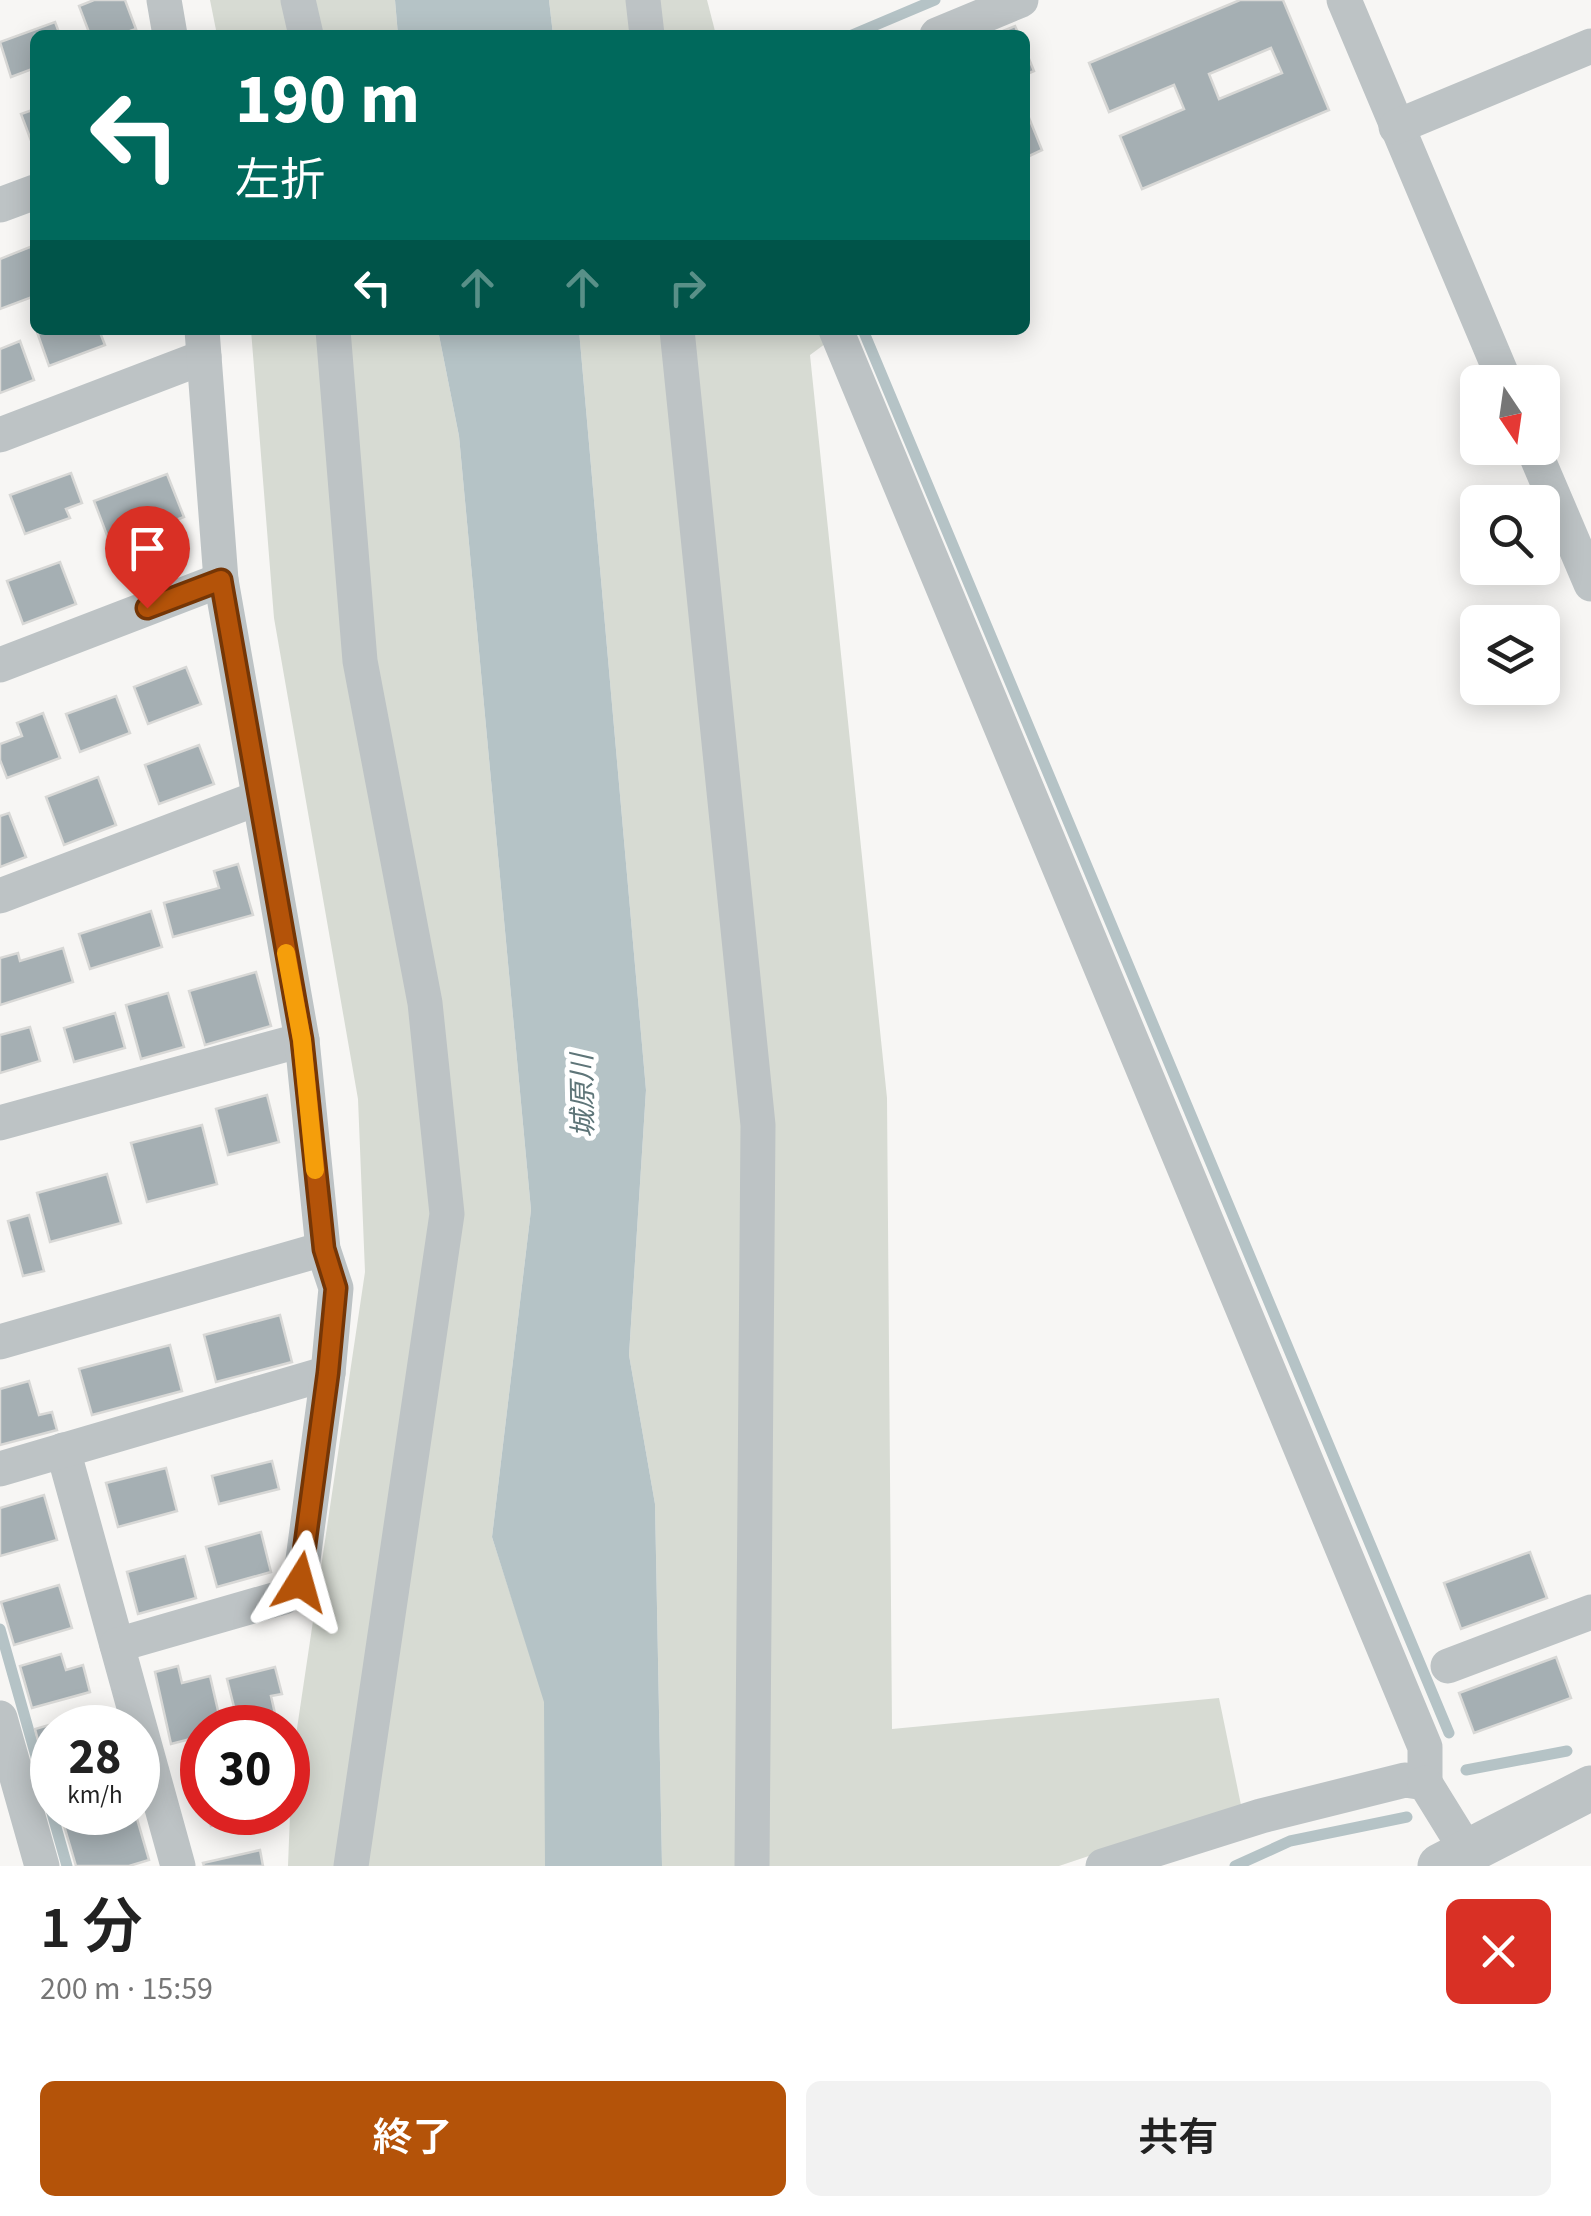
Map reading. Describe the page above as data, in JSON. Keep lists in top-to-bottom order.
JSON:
{
  "water": ["城原川"],
  "north": "bottom",
  "page": {
    "turn": ["190 m", "左折"],
    "speed": "28 km/h",
    "limit": "30",
    "heading": ["1 分", "200 m · 15:59"],
    "buttons": ["終了", "共有"]
  }
}
